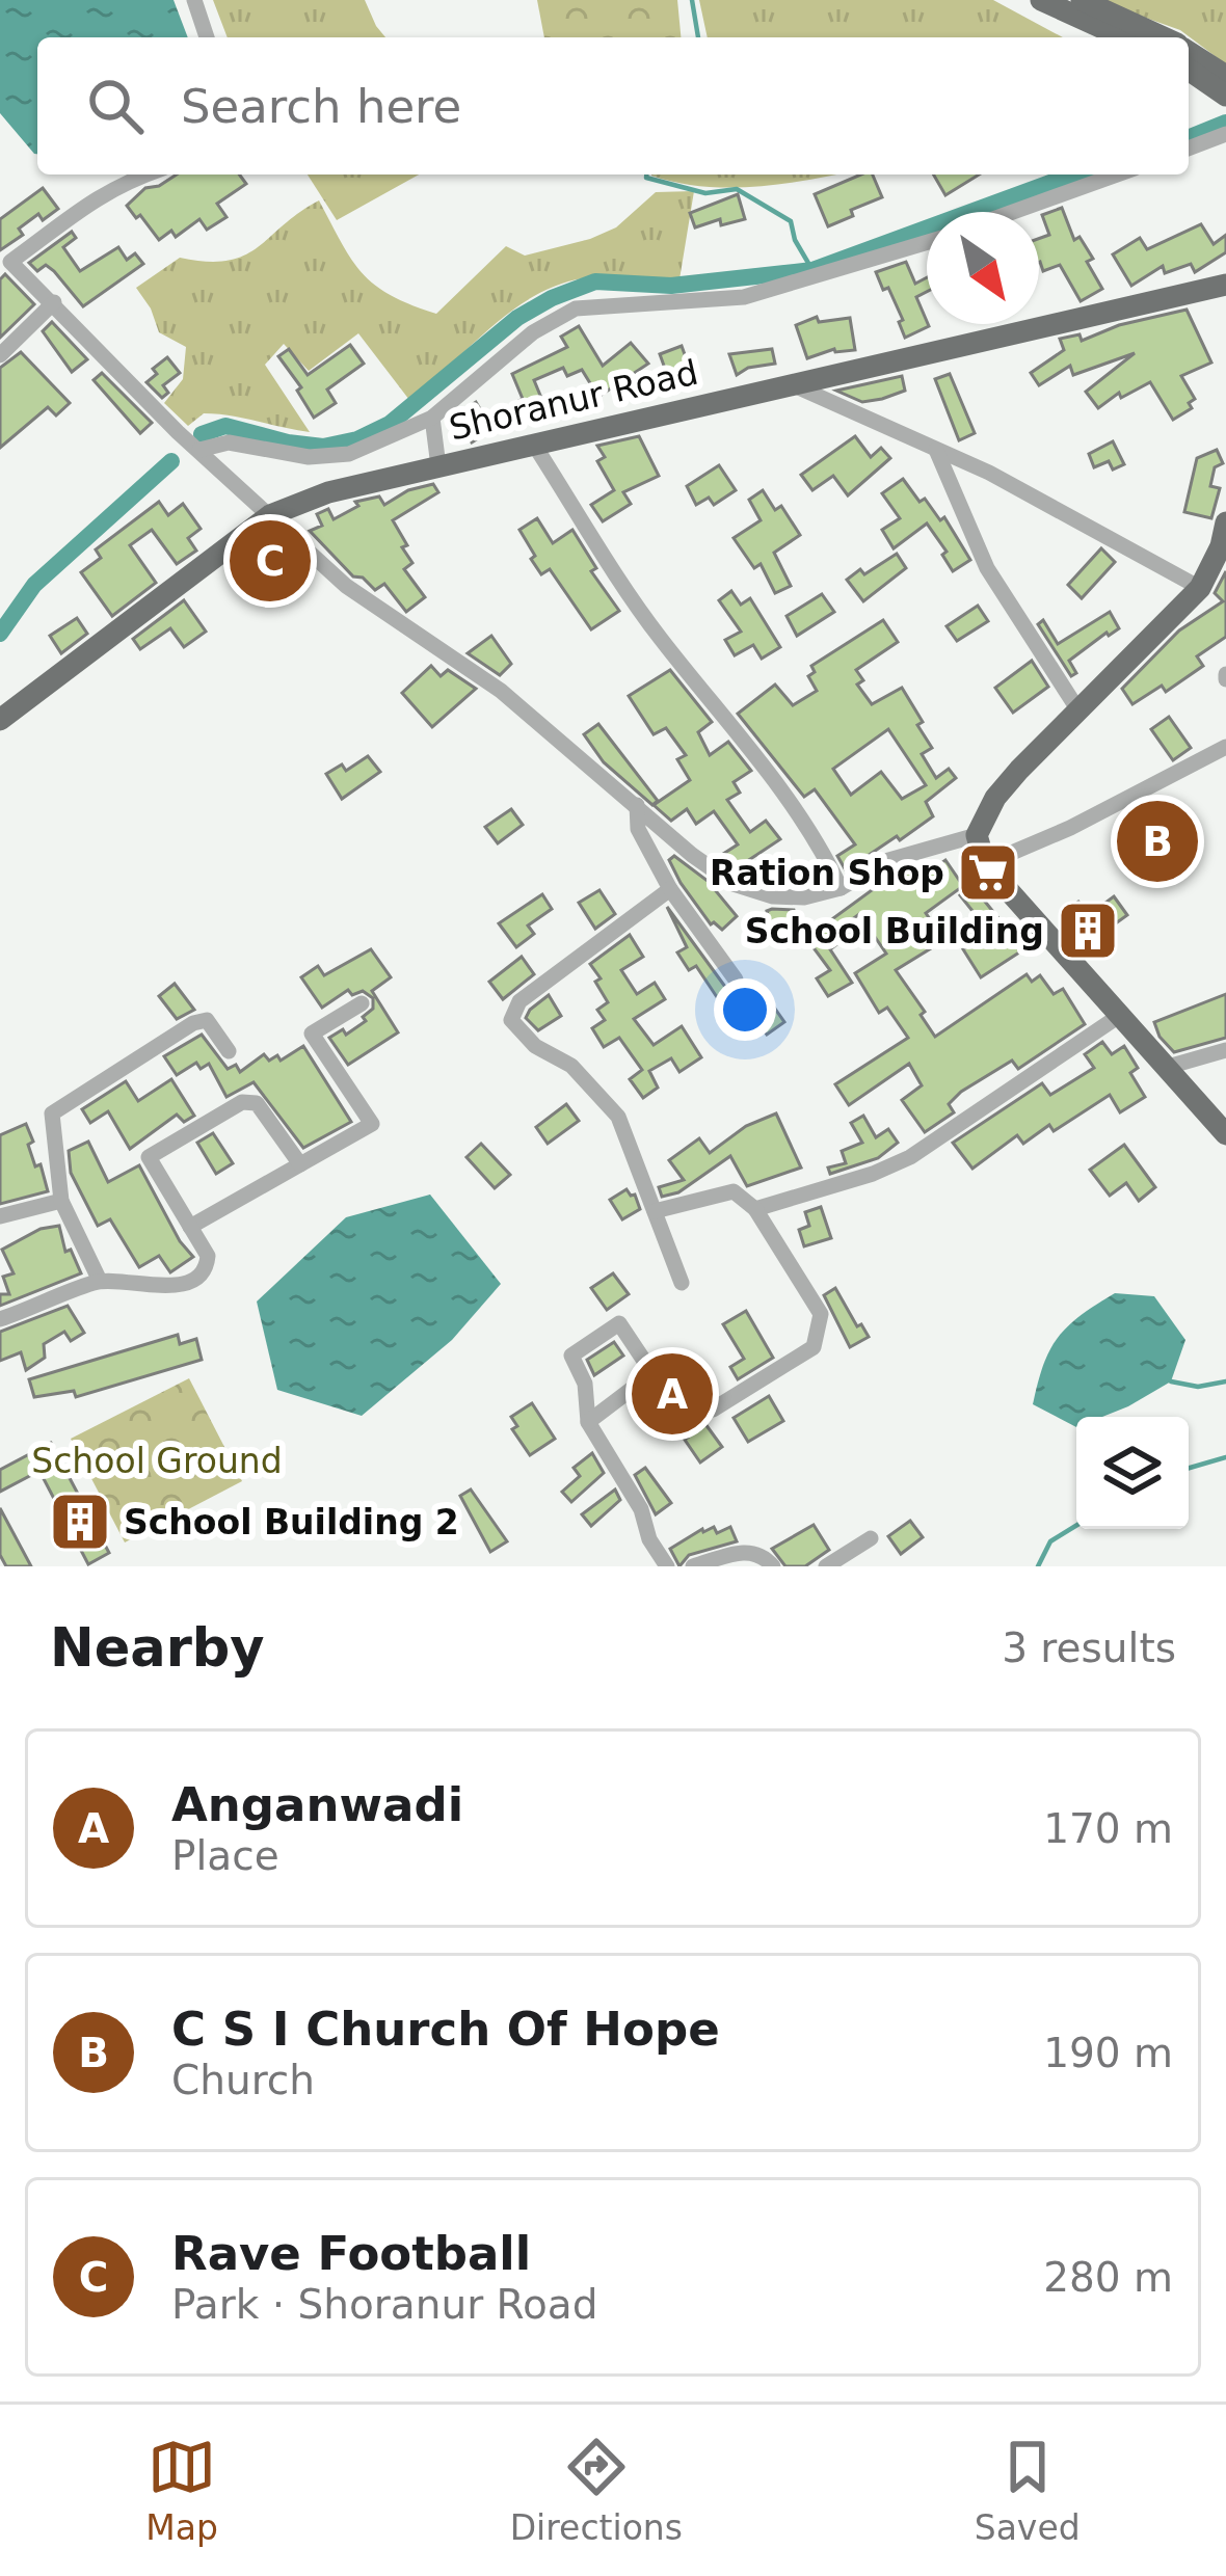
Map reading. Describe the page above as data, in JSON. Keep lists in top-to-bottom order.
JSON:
{
  "streets": {
    "main road": ["Shoranur Road"]
  },
  "parks": ["School Ground"],
  "places": {
    "supermarket": ["Ration Shop"],
    "building": ["School Building", "School Building 2"]
  },
  "north": "bottom right",
  "page": {
    "search": "Search here",
    "pins": ["C", "B", "A"],
    "heading": ["Nearby", "3 results"],
    "list": [
      {
        "mark": "A",
        "name": "Anganwadi",
        "note": "Place",
        "value": "170 m"
      },
      {
        "mark": "B",
        "name": "C S I Church Of Hope",
        "note": "Church",
        "value": "190 m"
      },
      {
        "mark": "C",
        "name": "Rave Football",
        "note": "Park · Shoranur Road",
        "value": "280 m"
      }
    ],
    "nav": ["Map", "Directions", "Saved"]
  }
}
